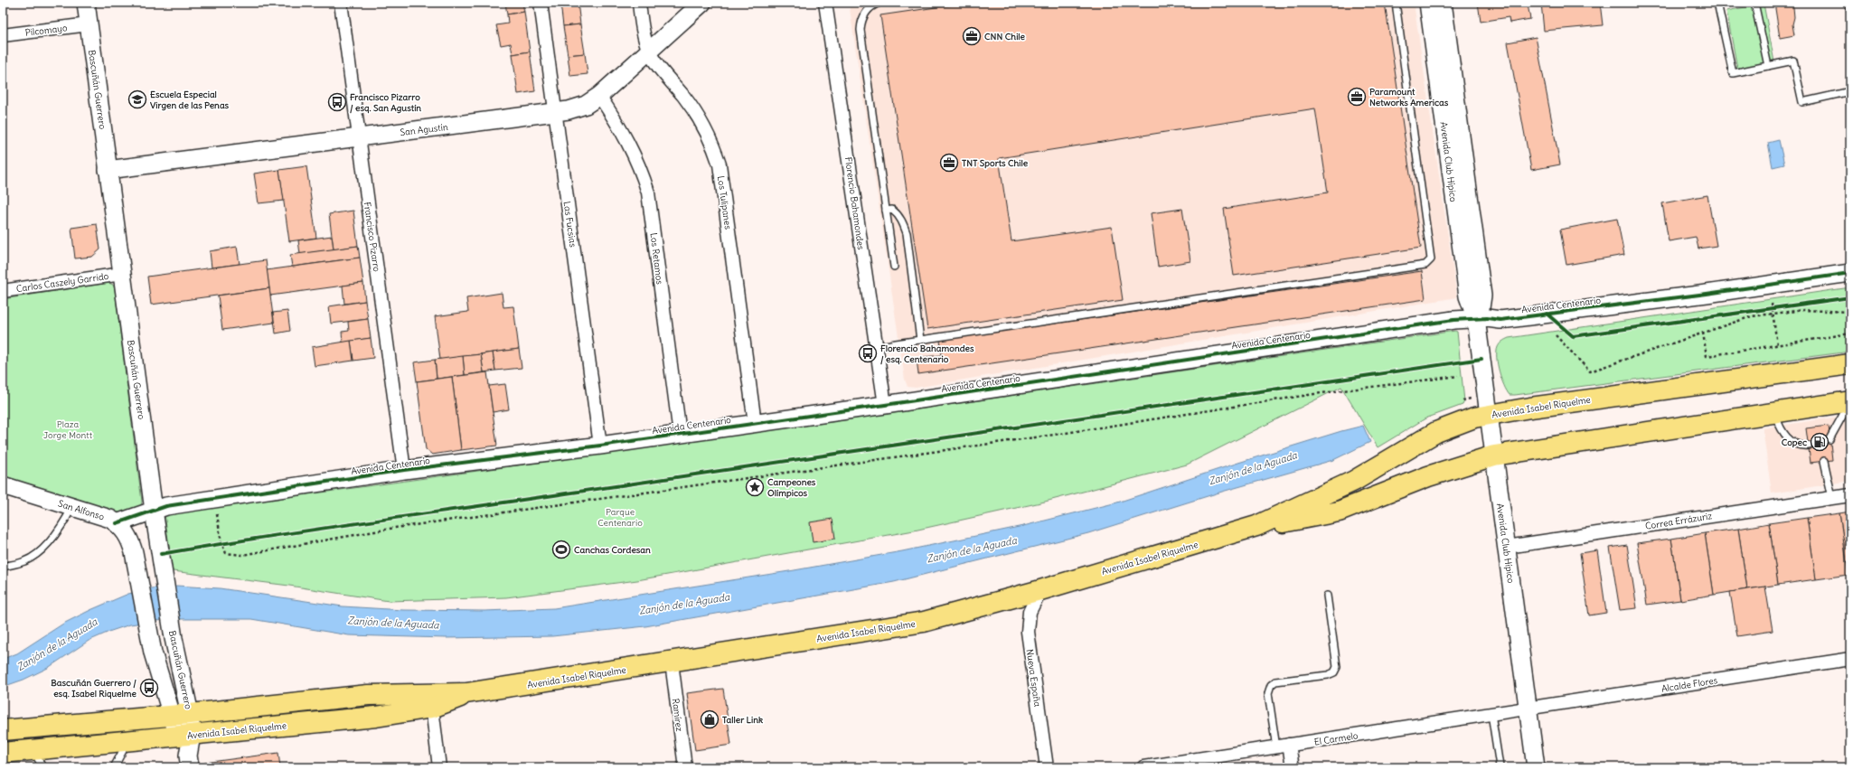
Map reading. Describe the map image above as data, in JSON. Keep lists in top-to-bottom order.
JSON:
{
  "streets": {
    "highway": ["Avenida Isabel Riquelme"],
    "street": [
      "Pilcomayo",
      "Bascuñán Guerrero",
      "San Agustín",
      "Avenida Club Hípico",
      "Los Tulipanes",
      "Florencio Bahamondes",
      "Las Fucsias",
      "Francisco Pizarro",
      "Los Retamos",
      "Carlos Caszely Garrido",
      "Avenida Centenario",
      "San Alfonso",
      "Correa Errázuriz",
      "Nueva España",
      "Alcalde Flores",
      "Ramírez",
      "El Carmelo"
    ]
  },
  "crossings": [
    ["Pilcomayo", "Bascuñán Guerrero"],
    ["Bascuñán Guerrero", "San Agustín"],
    ["Bascuñán Guerrero", "Carlos Caszely Garrido"],
    ["Bascuñán Guerrero", "Avenida Centenario"],
    ["Bascuñán Guerrero", "Avenida Isabel Riquelme"],
    ["Bascuñán Guerrero", "San Alfonso"],
    ["San Agustín", "Los Tulipanes"],
    ["San Agustín", "Las Fucsias"],
    ["San Agustín", "Francisco Pizarro"],
    ["San Agustín", "Los Retamos"],
    ["Avenida Club Hípico", "Avenida Centenario"],
    ["Avenida Club Hípico", "Avenida Isabel Riquelme"],
    ["Avenida Club Hípico", "Correa Errázuriz"],
    ["Avenida Club Hípico", "Alcalde Flores"],
    ["Avenida Club Hípico", "El Carmelo"],
    ["Los Tulipanes", "Avenida Centenario"],
    ["Florencio Bahamondes", "Avenida Centenario"],
    ["Las Fucsias", "Avenida Centenario"],
    ["Francisco Pizarro", "Avenida Centenario"],
    ["Los Retamos", "Avenida Centenario"],
    ["Avenida Centenario", "San Alfonso"],
    ["Avenida Isabel Riquelme", "Nueva España"],
    ["Avenida Isabel Riquelme", "Ramírez"],
    ["Alcalde Flores", "El Carmelo"]
  ],
  "water": ["Zanjón de la Aguada"],
  "parks": ["Plaza Jorge Montt", "Parque Centenario"],
  "places": {
    "office": ["CNN Chile", "Paramount Networks Americas", "TNT Sports Chile"],
    "school or university": ["Escuela Especial Virgen de las Penas"],
    "bus stop": ["Francisco Pizarro / esq. San Agustín", "Florencio Bahamondes / esq. Centenario", "Bascuñán Guerrero / esq. Isabel Riquelme"],
    "fuel station": ["Copec"],
    "place": ["Campeones Olímpicos"],
    "sports": ["Canchas Cordesan"],
    "shop": ["Taller Link"]
  }
}
